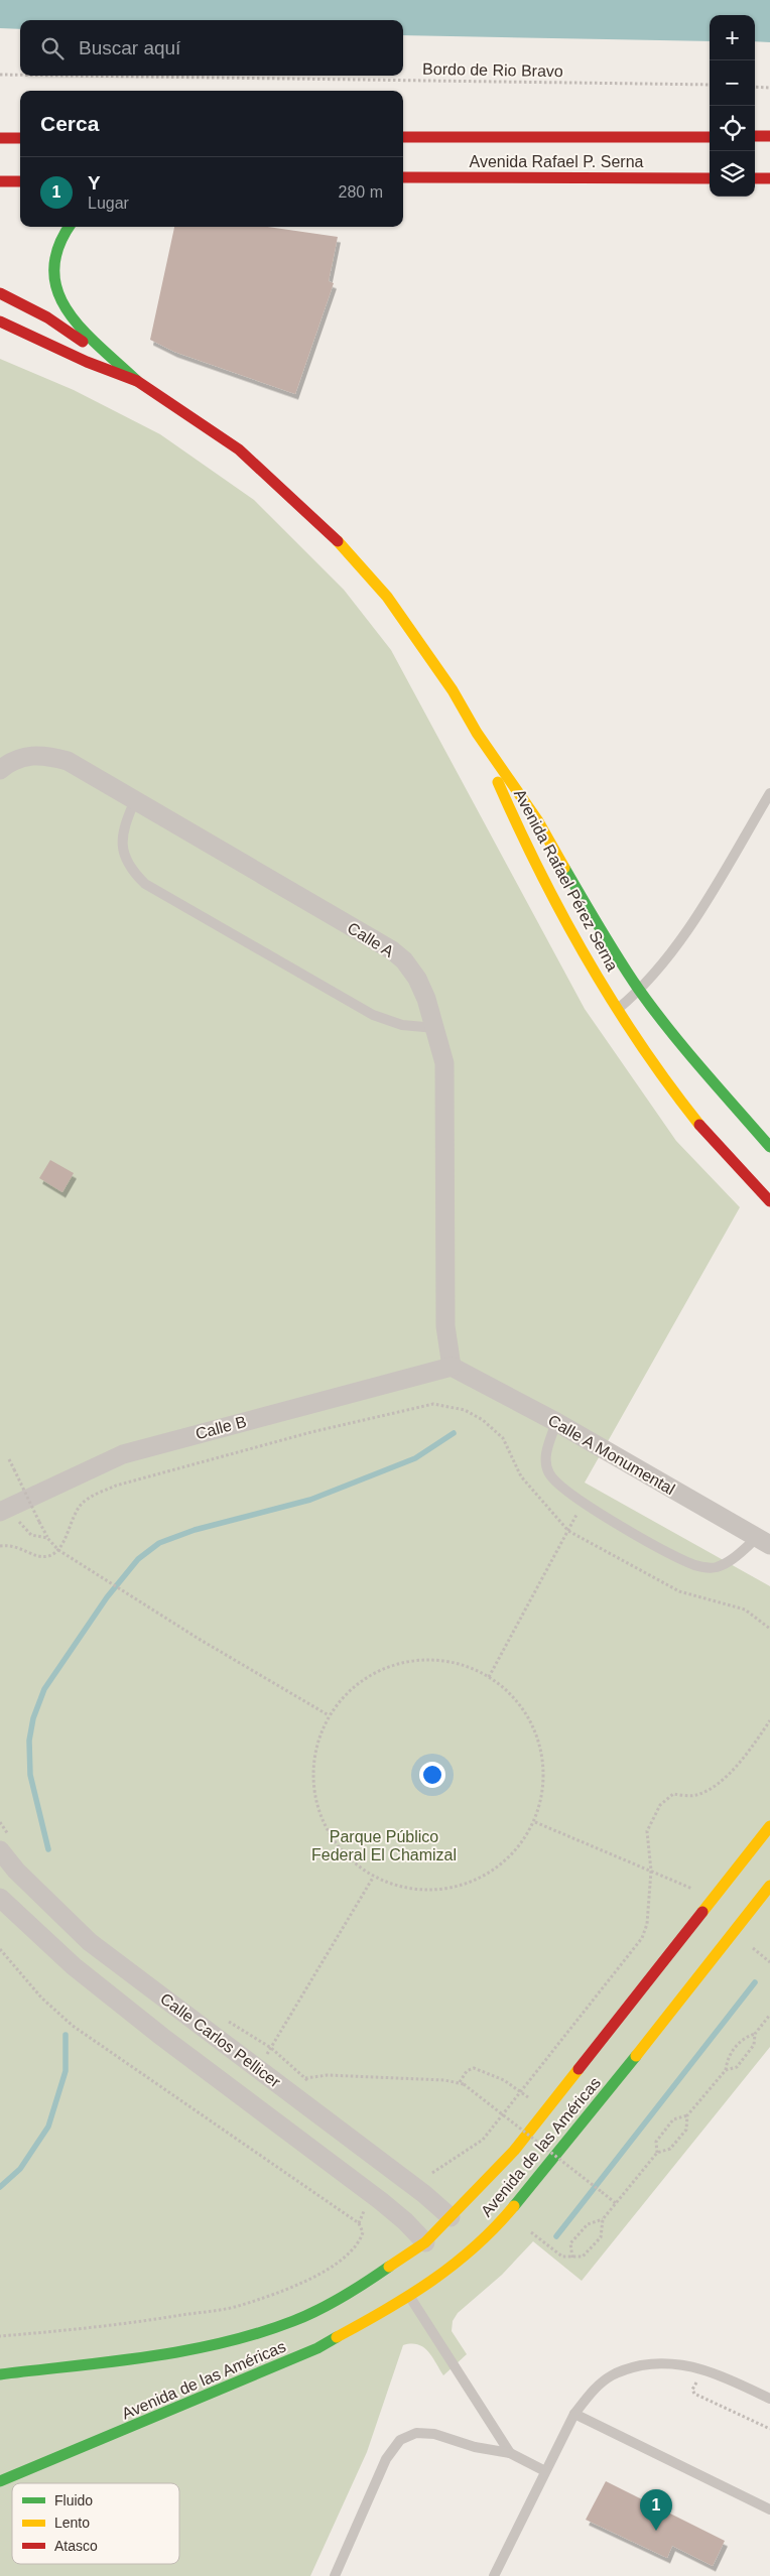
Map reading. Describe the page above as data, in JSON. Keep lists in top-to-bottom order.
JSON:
{
  "streets": {
    "main road": ["Avenida Rafael P. Serna", "Avenida Rafael Pérez Serna", "Avenida de las Américas"],
    "street": [
      "Calle A",
      "Calle B",
      "Calle A Monumental",
      "Calle Carlos Pellicer"
    ],
    "path": ["Bordo de Rio Bravo"]
  },
  "crossings": [
    ["Calle A", "Calle B"],
    ["Calle A", "Calle A Monumental"],
    ["Calle B", "Calle A Monumental"],
    ["Calle Carlos Pellicer", "Avenida de las Américas"]
  ],
  "parks": ["Parque Público Federal El Chamizal"],
  "legend": ["Fluido", "Lento", "Atasco"],
  "page": {
    "map_buttons": ["+", "−"],
    "search": "Buscar aquí",
    "heading": "Cerca",
    "list": [
      {
        "mark": "1",
        "name": "Y",
        "note": "Lugar",
        "value": "280 m"
      }
    ],
    "pins": "1"
  }
}
